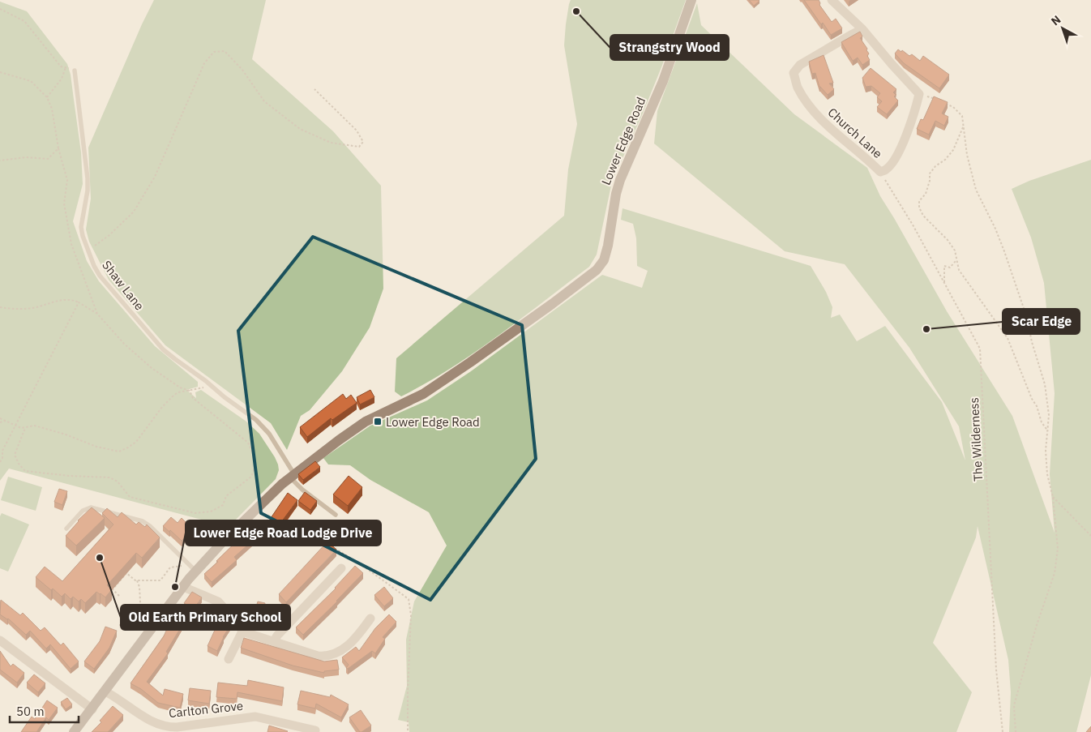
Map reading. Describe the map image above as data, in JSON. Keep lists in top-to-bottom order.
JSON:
{
  "streets": {
    "street": ["Church Lane", "Lower Edge Road", "Carlton Grove"],
    "lane": ["Shaw Lane"],
    "path": ["The Wilderness"]
  },
  "crossings": [
    ["Church Lane", "The Wilderness"],
    ["Lower Edge Road", "Shaw Lane"],
    ["Lower Edge Road", "Carlton Grove"]
  ],
  "places": {
    "other": [
      "Strangstry Wood",
      "Scar Edge",
      "Old Earth Primary School",
      "Lower Edge Road Lodge Drive"
    ],
    "transit": ["Lower Edge Road"]
  },
  "scale_bar": "50 m",
  "north": "top left"
}
